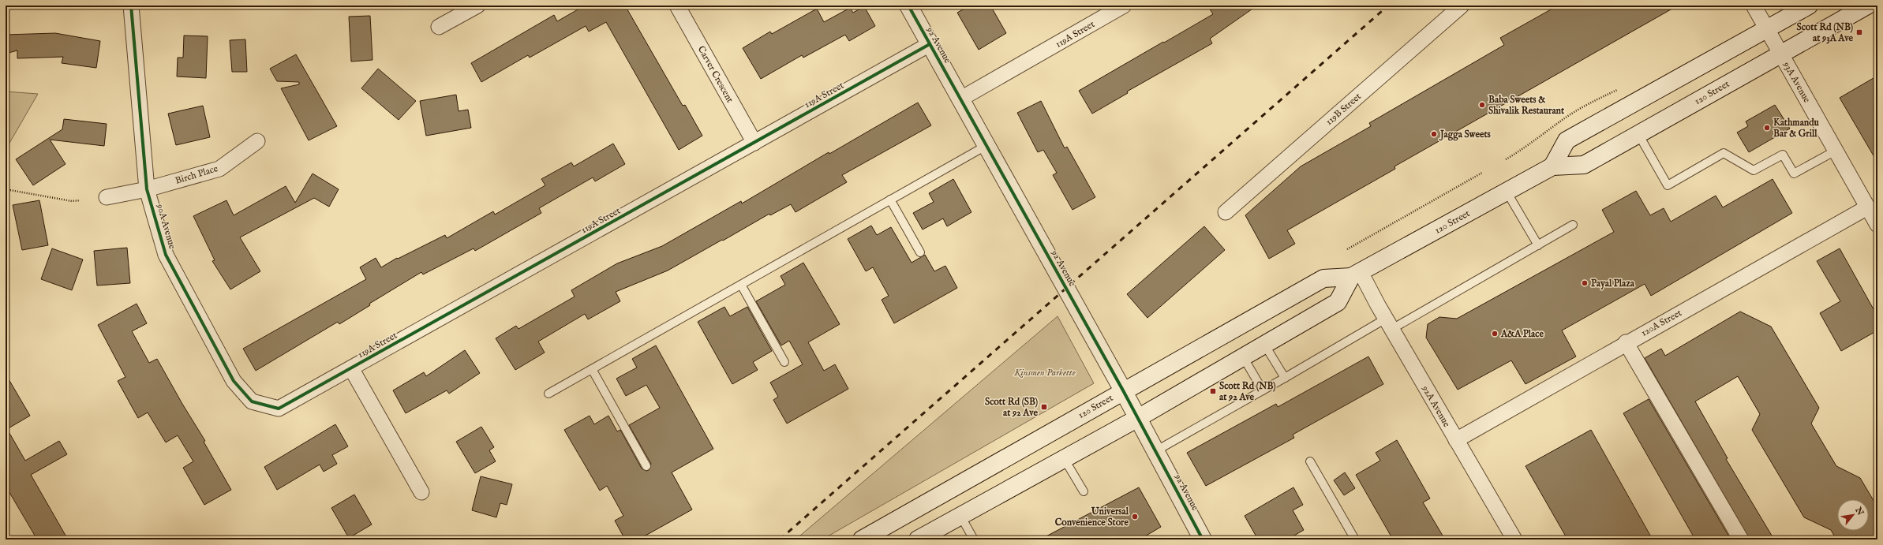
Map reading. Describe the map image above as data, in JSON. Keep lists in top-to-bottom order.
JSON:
{
  "streets": {
    "main road": ["92 Avenue", "120 Street"],
    "street": [
      "119A Street",
      "Carver Crescent",
      "93A Avenue",
      "119B Street",
      "Birch Place",
      "90A Avenue",
      "120A Street",
      "92A Avenue"
    ]
  },
  "crossings": [
    ["119A Street", "92 Avenue"],
    ["119A Street", "Carver Crescent"],
    ["119A Street", "90A Avenue"],
    ["92 Avenue", "120 Street"],
    ["93A Avenue", "120 Street"],
    ["93A Avenue", "120A Street"],
    ["120 Street", "92A Avenue"],
    ["Birch Place", "90A Avenue"],
    ["120A Street", "92A Avenue"]
  ],
  "parks": ["Kinsmen Parkette"],
  "places": {
    "transit": ["Scott Rd (NB) at 93A Ave", "Scott Rd (NB) at 92 Ave", "Scott Rd (SB) at 92 Ave"],
    "other": [
      "Baba Sweets & Shivalik Restaurant",
      "Kathmandu Bar & Grill",
      "Jagga Sweets",
      "Payal Plaza",
      "A&A Place",
      "Universal Convenience Store"
    ]
  },
  "north": "top right"
}
